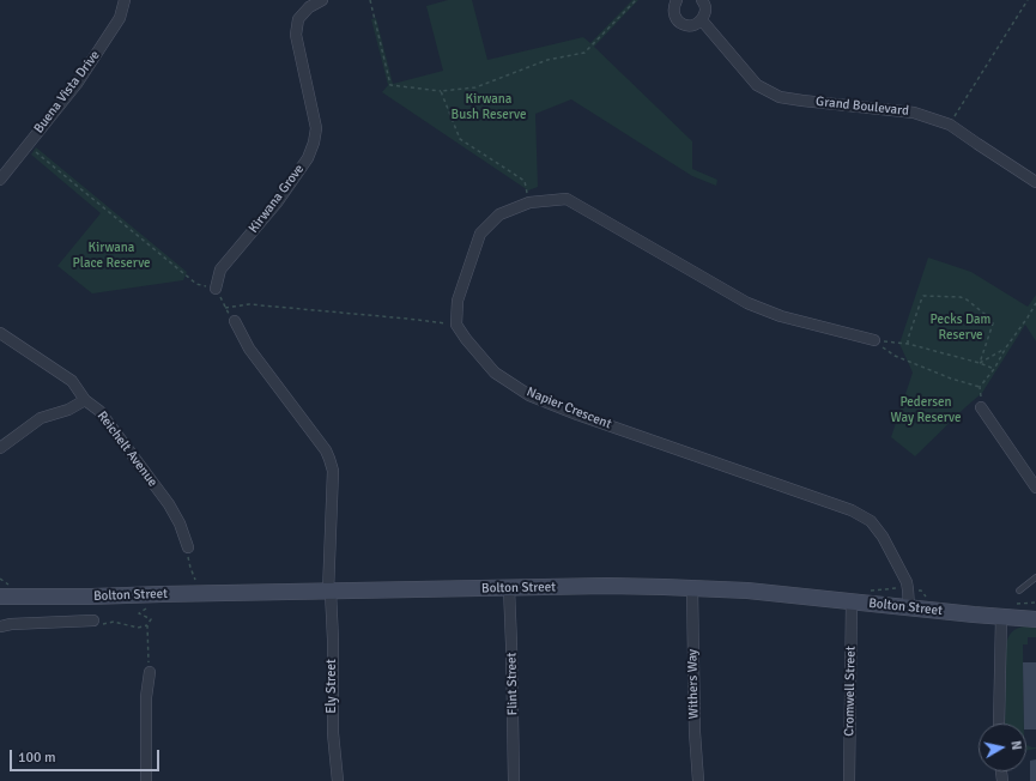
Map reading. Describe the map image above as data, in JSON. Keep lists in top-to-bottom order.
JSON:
{
  "streets": {
    "main road": ["Bolton Street"],
    "street": [
      "Buena Vista Drive",
      "Grand Boulevard",
      "Kirwana Grove",
      "Napier Crescent",
      "Reichelt Avenue",
      "Flint Street",
      "Withers Way",
      "Ely Street",
      "Cromwell Street"
    ]
  },
  "crossings": [
    ["Napier Crescent", "Bolton Street"],
    ["Bolton Street", "Flint Street"],
    ["Bolton Street", "Withers Way"],
    ["Bolton Street", "Ely Street"],
    ["Bolton Street", "Cromwell Street"]
  ],
  "parks": [
    "Kirwana Bush Reserve",
    "Kirwana Place Reserve",
    "Pecks Dam Reserve",
    "Pedersen Way Reserve"
  ],
  "scale_bar": "100 m",
  "north": "right"
}
